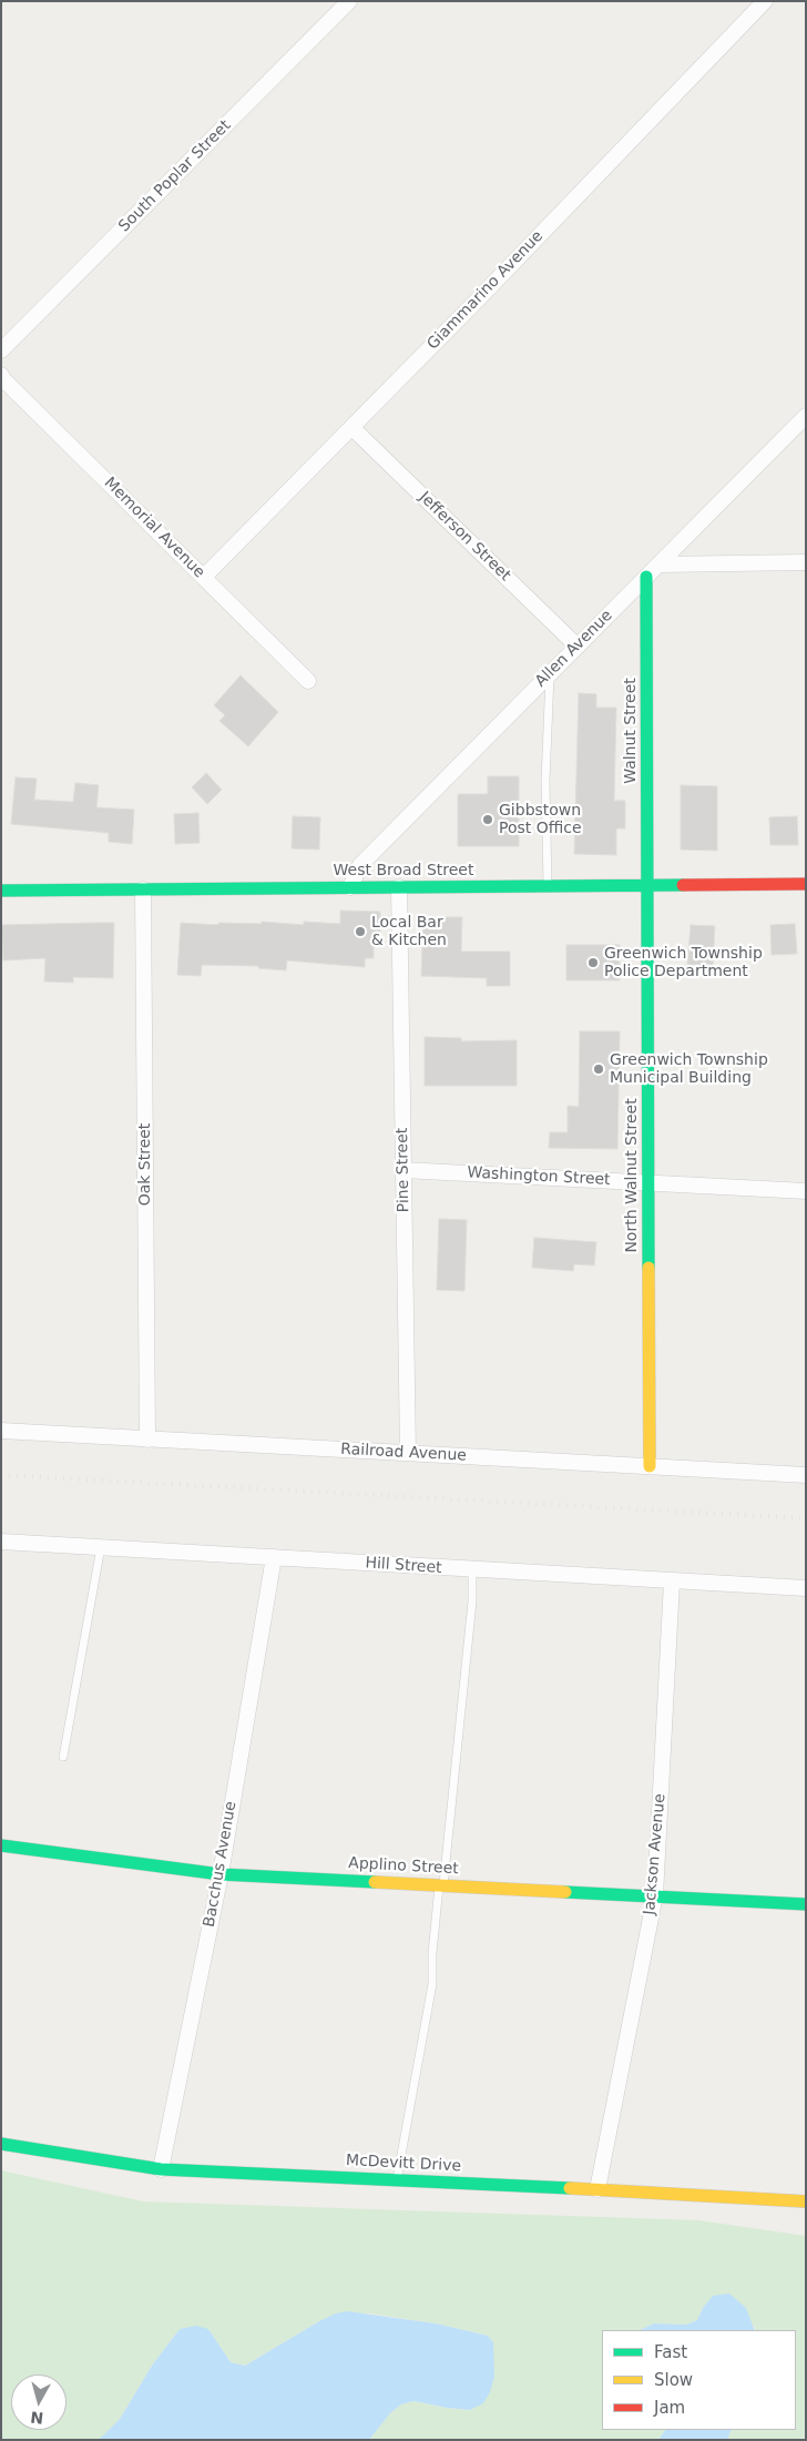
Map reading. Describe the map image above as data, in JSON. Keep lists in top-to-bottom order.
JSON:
{
  "streets": {
    "street": [
      "South Poplar Street",
      "Giammarino Avenue",
      "Memorial Avenue",
      "Jefferson Street",
      "Allen Avenue",
      "Walnut Street",
      "West Broad Street",
      "Oak Street",
      "Pine Street",
      "North Walnut Street",
      "Washington Street",
      "Railroad Avenue",
      "Hill Street",
      "Jackson Avenue",
      "Bacchus Avenue",
      "Applino Street",
      "McDevitt Drive"
    ]
  },
  "crossings": [
    ["Giammarino Avenue", "Memorial Avenue"],
    ["Giammarino Avenue", "Jefferson Street"],
    ["Jefferson Street", "Allen Avenue"],
    ["Allen Avenue", "Walnut Street"],
    ["Allen Avenue", "West Broad Street"],
    ["Walnut Street", "West Broad Street"],
    ["Walnut Street", "North Walnut Street"],
    ["West Broad Street", "Oak Street"],
    ["West Broad Street", "Pine Street"],
    ["West Broad Street", "North Walnut Street"],
    ["Oak Street", "Railroad Avenue"],
    ["Pine Street", "Washington Street"],
    ["Pine Street", "Railroad Avenue"],
    ["North Walnut Street", "Washington Street"],
    ["North Walnut Street", "Railroad Avenue"],
    ["Hill Street", "Jackson Avenue"],
    ["Hill Street", "Bacchus Avenue"],
    ["Jackson Avenue", "Applino Street"],
    ["Jackson Avenue", "McDevitt Drive"],
    ["Bacchus Avenue", "Applino Street"],
    ["Bacchus Avenue", "McDevitt Drive"]
  ],
  "places": [
    "Gibbstown Post Office",
    "Local Bar & Kitchen",
    "Greenwich Township Police Department",
    "Greenwich Township Municipal Building"
  ],
  "legend": ["Fast", "Slow", "Jam"],
  "north": "bottom"
}
